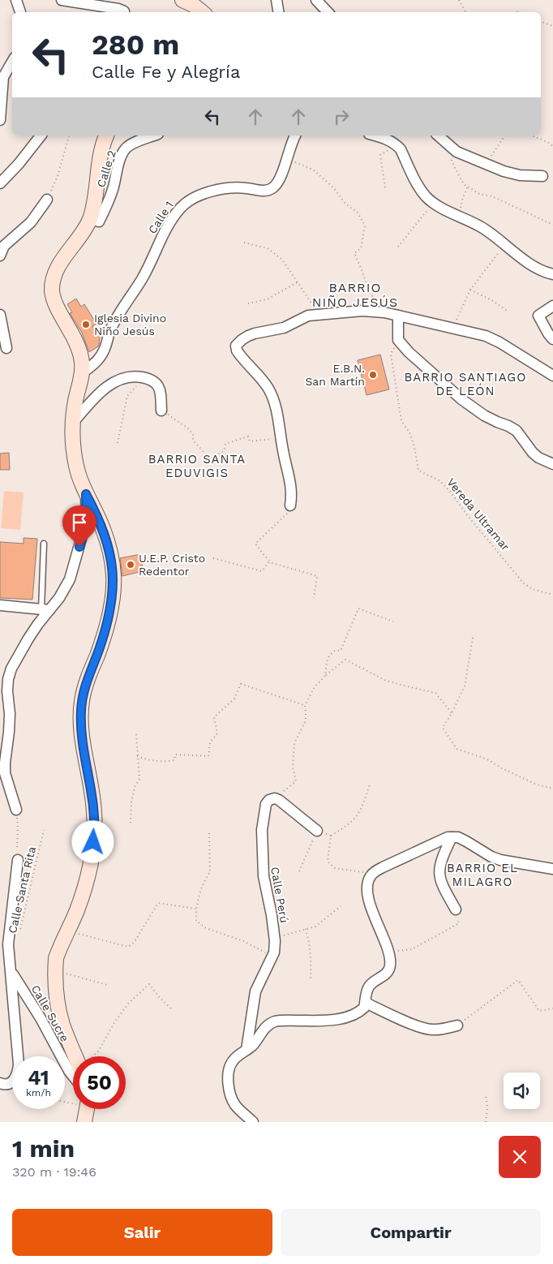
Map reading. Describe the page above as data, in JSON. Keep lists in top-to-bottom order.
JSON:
{
  "streets": {
    "street": [
      "Calle 2",
      "Calle 1",
      "Calle Perú",
      "Calle Sucre"
    ],
    "path": ["Vereda Ultramar", "Calle Santa Rita"]
  },
  "districts": [
    "BARRIO NIÑO JESÚS",
    "BARRIO SANTIAGO DE LEÓN",
    "BARRIO SANTA EDUVIGIS",
    "BARRIO EL MILAGRO"
  ],
  "places": ["Iglesia Divino Niño Jesús", "E.B.N. San Martín", "U.E.P. Cristo Redentor"],
  "page": {
    "turn": ["280 m", "Calle Fe y Alegría"],
    "speed": "41 km/h",
    "limit": "50",
    "heading": ["1 min", "320 m · 19:46"],
    "buttons": ["Salir", "Compartir"]
  }
}
